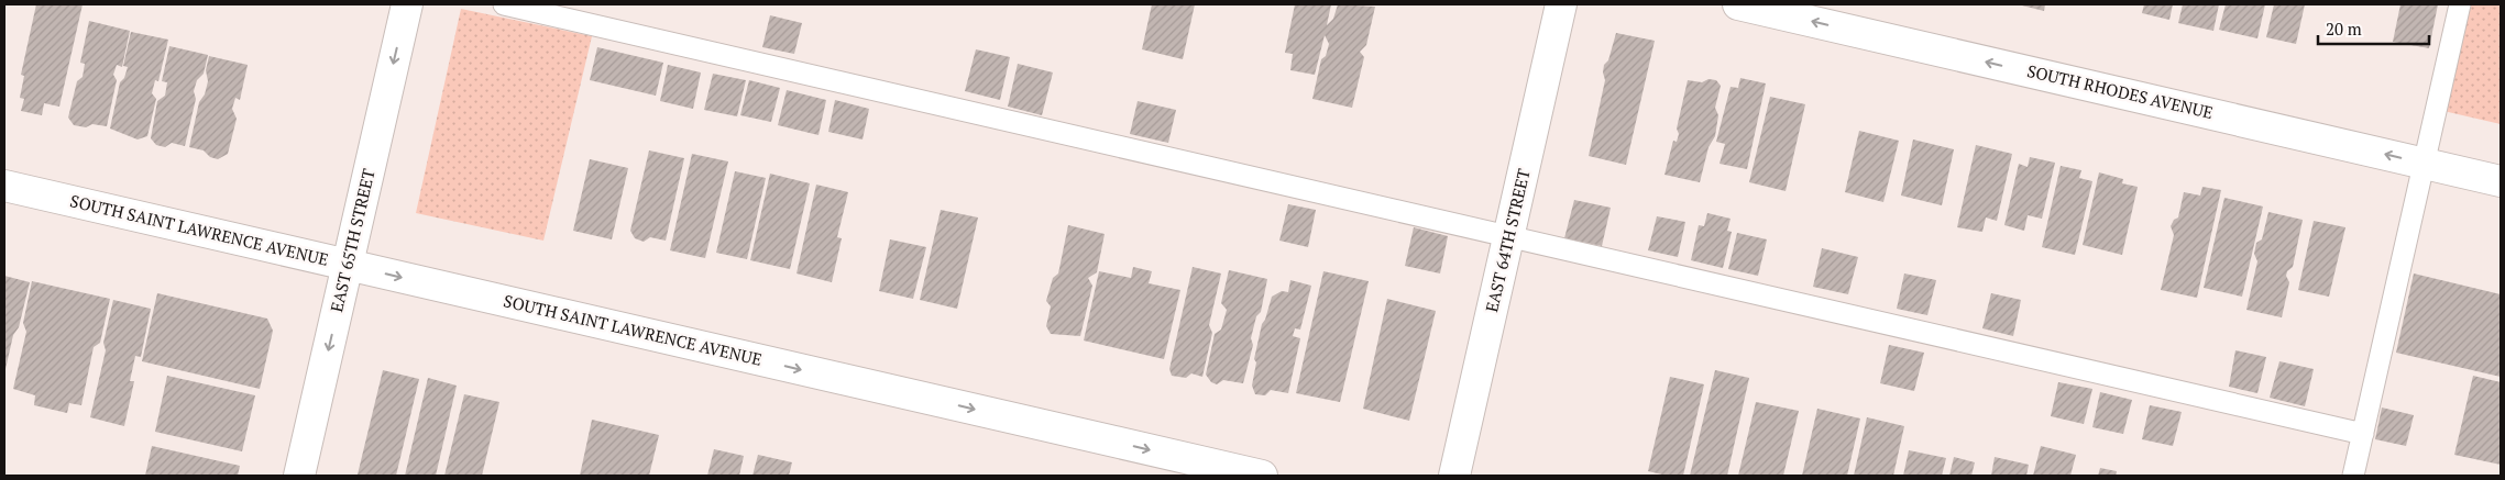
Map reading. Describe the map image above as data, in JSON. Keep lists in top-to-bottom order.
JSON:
{
  "streets": {
    "street": [
      "SOUTH RHODES AVENUE",
      "SOUTH SAINT LAWRENCE AVENUE",
      "EAST 65TH STREET",
      "EAST 64TH STREET"
    ]
  },
  "crossings": [
    ["SOUTH SAINT LAWRENCE AVENUE", "EAST 65TH STREET"]
  ],
  "one_way": ["SOUTH RHODES AVENUE", "SOUTH SAINT LAWRENCE AVENUE", "EAST 65TH STREET"],
  "scale_bar": "20 m"
}
